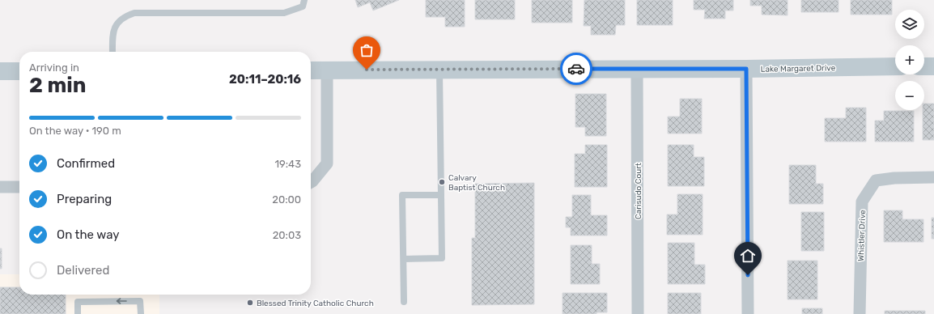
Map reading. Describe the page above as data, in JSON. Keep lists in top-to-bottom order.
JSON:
{
  "streets": {
    "street": ["Lake Margaret Drive", "Carisudo Court", "Whistler Drive"]
  },
  "crossings": [
    ["Lake Margaret Drive", "Carisudo Court"]
  ],
  "places": ["Calvary Baptist Church", "Blessed Trinity Catholic Church"],
  "page": {
    "map_buttons": ["+", "−"],
    "heading": ["2 min", "Arriving in", "20:11–20:16"],
    "bar": "On the way · 190 m",
    "list": [
      ["Confirmed", "19:43"],
      ["Preparing", "20:00"],
      ["On the way", "20:03"],
      "Delivered"
    ]
  }
}
